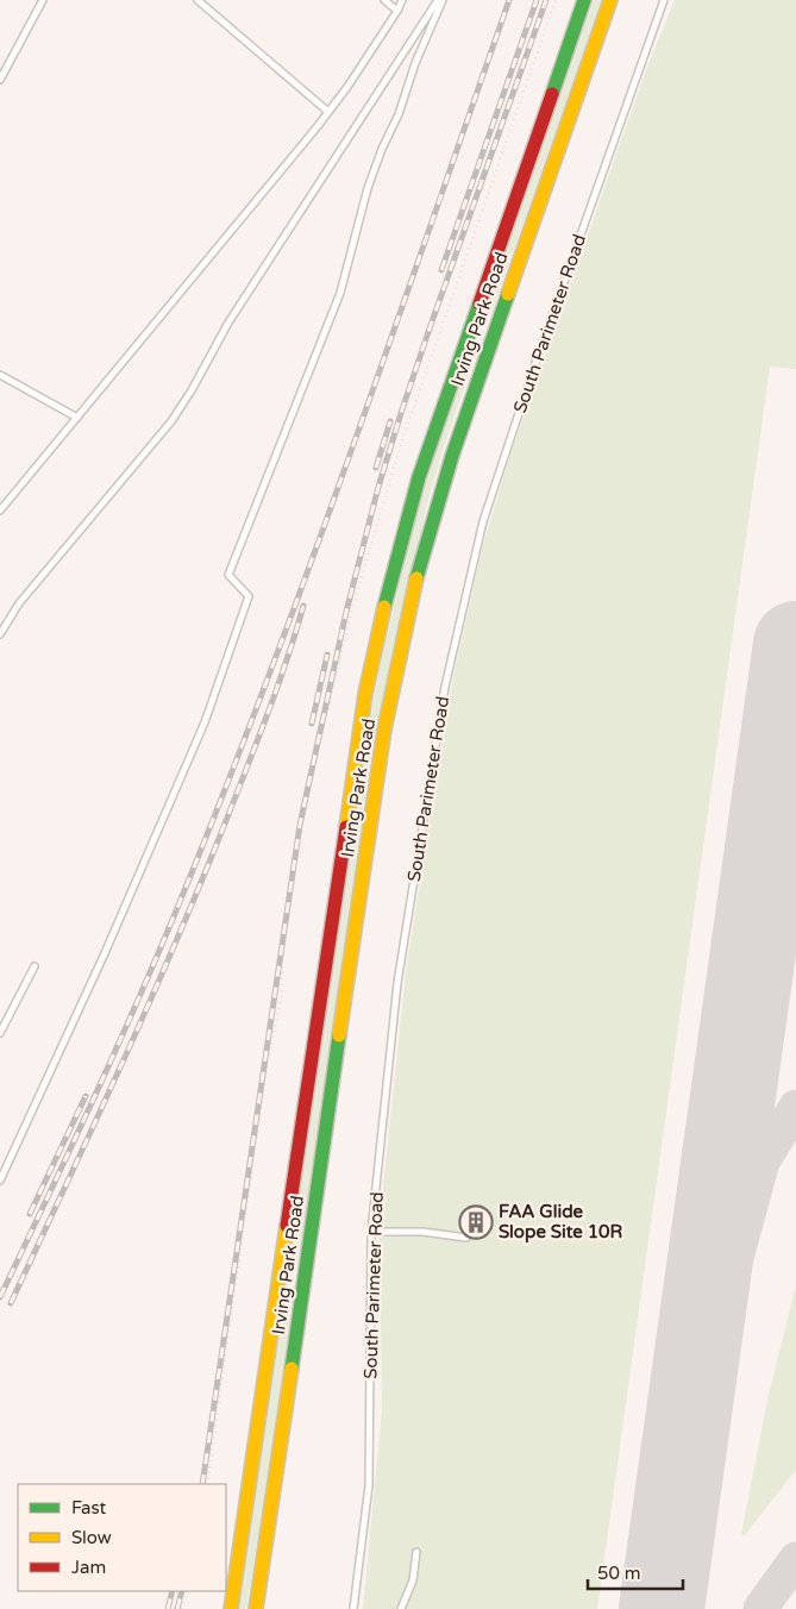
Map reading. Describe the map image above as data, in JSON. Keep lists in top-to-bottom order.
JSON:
{
  "streets": {
    "main road": ["Irving Park Road"],
    "lane": ["South Parimeter Road"]
  },
  "places": {
    "building": ["FAA Glide Slope Site 10R"]
  },
  "legend": ["Fast", "Slow", "Jam"],
  "scale_bar": "50 m"
}
